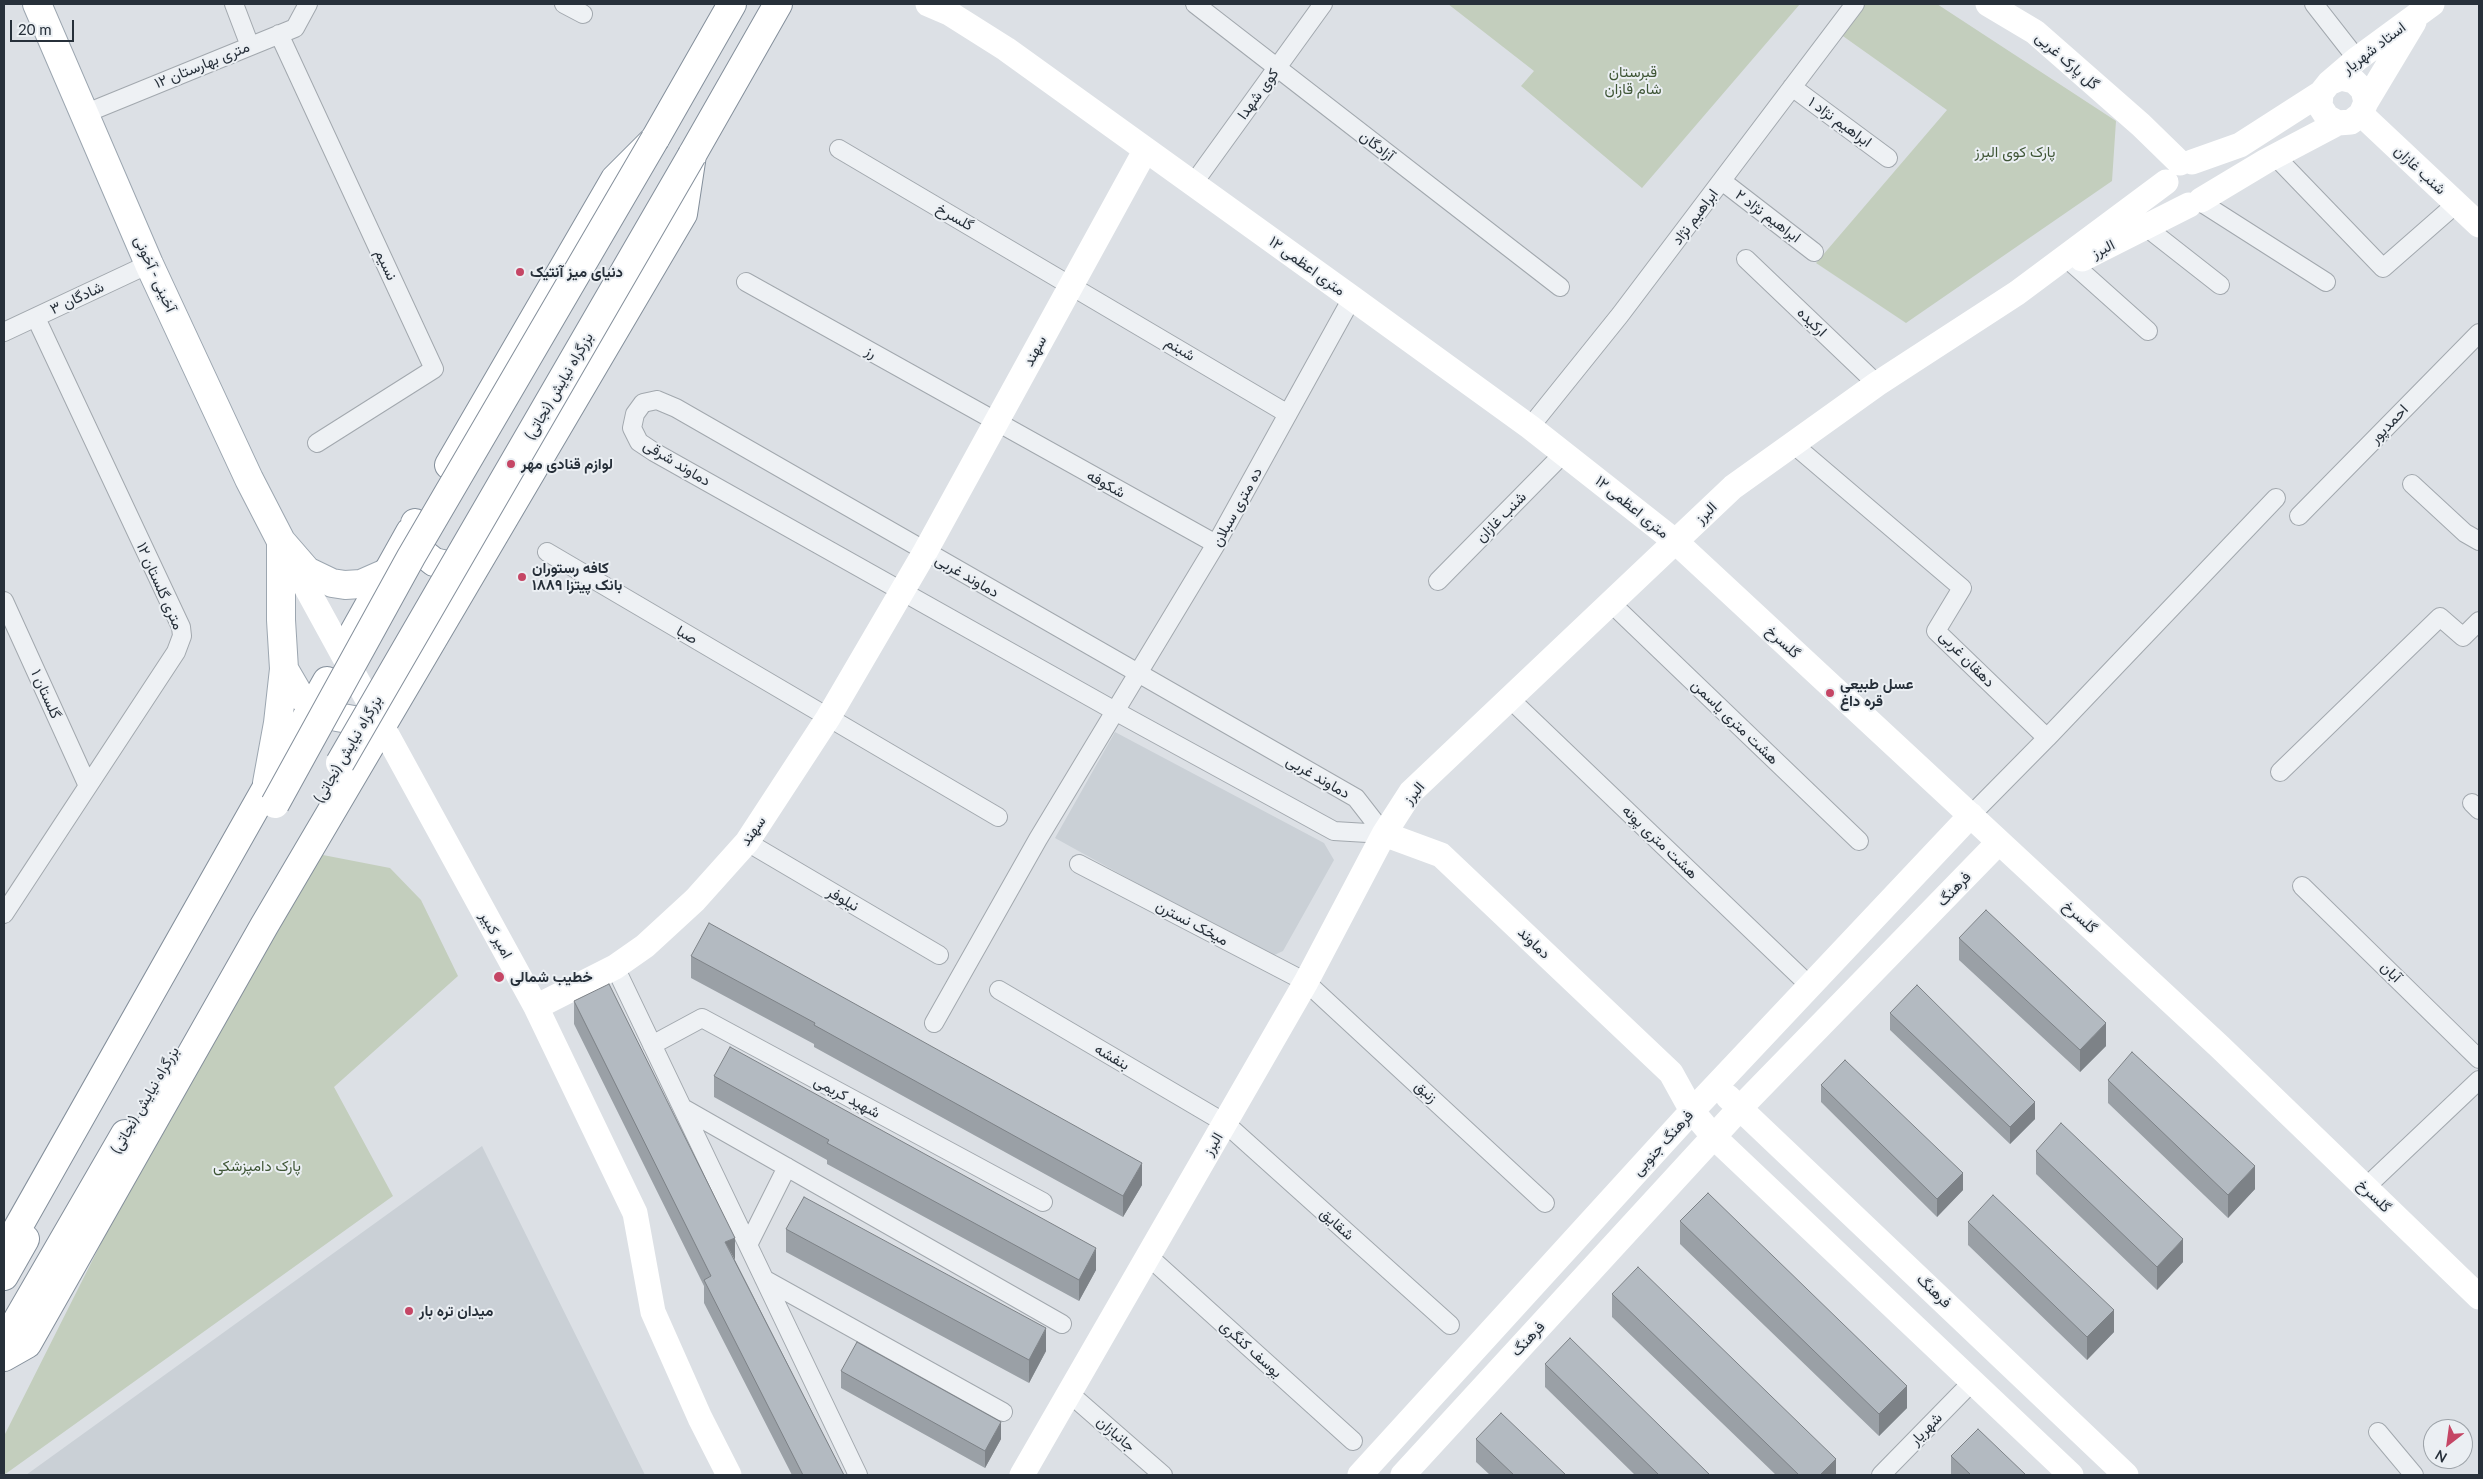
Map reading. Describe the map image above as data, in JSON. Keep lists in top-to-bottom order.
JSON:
{
  "streets": {
    "main road": [
      "استاد شهریار",
      "گل پارک غربی",
      "شنب غازان",
      "گلسرخ",
      "البرز",
      "۱۲ متری اعظمی",
      "آخینی - آخونی",
      "سهند",
      "بزرگراه نیایش (نجاتی)",
      "فرهنگ",
      "امیر کبیر",
      "دماوند",
      "فرهنگ جنوبی"
    ],
    "street": [
      "۱۲ متری بهارستان",
      "کوی شهدا",
      "ابراهیم نژاد ۱",
      "آزادگان",
      "ابراهیم نژاد ۲",
      "ابراهیم نژاد",
      "نسیم",
      "شادگان ۳",
      "ارکیده",
      "شبنم",
      "رز",
      "احمدپور",
      "دماوند شرقی",
      "شکوفه",
      "ده متری سبلان",
      "دماوند غربی",
      "۱۲ متری گلستان",
      "صبا",
      "دهقان غربی",
      "گلستان ۱",
      "هشت متری یاسمن",
      "هشت متری پونه",
      "نیلوفر",
      "میخک نسترن",
      "آبان",
      "بنفشه",
      "زنبق",
      "شهید کریمی",
      "شقایق",
      "یوسف کنگری",
      "شهریار",
      "جانبازان"
    ]
  },
  "crossings": [
    ["استاد شهریار", "شنب غازان"],
    ["استاد شهریار", "البرز"],
    ["گل پارک غربی", "البرز"],
    ["۱۲ متری بهارستان", "نسیم"],
    ["۱۲ متری بهارستان", "آخینی - آخونی"],
    ["کوی شهدا", "آزادگان"],
    ["کوی شهدا", "۱۲ متری اعظمی"],
    ["ابراهیم نژاد ۱", "ابراهیم نژاد"],
    ["شنب غازان", "البرز"],
    ["شنب غازان", "۱۲ متری اعظمی"],
    ["ابراهیم نژاد ۲", "ابراهیم نژاد"],
    ["گلسرخ", "البرز"],
    ["گلسرخ", "۱۲ متری اعظمی"],
    ["گلسرخ", "شبنم"],
    ["گلسرخ", "سهند"],
    ["گلسرخ", "فرهنگ"],
    ["گلسرخ", "فرهنگ جنوبی"],
    ["ابراهیم نژاد", "۱۲ متری اعظمی"],
    ["البرز", "۱۲ متری اعظمی"],
    ["البرز", "ارکیده"],
    ["البرز", "دماوند غربی"],
    ["البرز", "دهقان غربی"],
    ["البرز", "هشت متری یاسمن"],
    ["البرز", "هشت متری پونه"],
    ["البرز", "میخک نسترن"],
    ["البرز", "دماوند"],
    ["البرز", "بنفشه"],
    ["البرز", "زنبق"],
    ["البرز", "شقایق"],
    ["البرز", "یوسف کنگری"],
    ["البرز", "جانبازان"],
    ["۱۲ متری اعظمی", "سهند"],
    ["۱۲ متری اعظمی", "ده متری سبلان"],
    ["آخینی - آخونی", "شادگان ۳"],
    ["آخینی - آخونی", "امیر کبیر"],
    ["شادگان ۳", "۱۲ متری گلستان"],
    ["شبنم", "سهند"],
    ["شبنم", "ده متری سبلان"],
    ["سهند", "رز"],
    ["سهند", "دماوند شرقی"],
    ["سهند", "شکوفه"],
    ["سهند", "دماوند غربی"],
    ["سهند", "صبا"],
    ["سهند", "نیلوفر"],
    ["سهند", "امیر کبیر"],
    ["رز", "شکوفه"],
    ["دماوند شرقی", "دماوند غربی"],
    ["شکوفه", "ده متری سبلان"],
    ["ده متری سبلان", "دماوند غربی"],
    ["دماوند غربی", "دماوند"],
    ["۱۲ متری گلستان", "گلستان ۱"],
    ["هشت متری پونه", "فرهنگ جنوبی"],
    ["فرهنگ", "دماوند"],
    ["فرهنگ", "فرهنگ جنوبی"],
    ["میخک نسترن", "زنبق"],
    ["بنفشه", "شقایق"]
  ],
  "parks": ["قبرستان شام قازان", "پارک کوی البرز", "پارک دامپزشکی"],
  "places": [
    "دنیای میز آنتیک",
    "لوازم قنادی مهر",
    "کافه رستوران بانک پیتزا ۱۸۸۹",
    "عسل طبیعی قره داغ",
    "خطیب شمالی",
    "میدان تره بار"
  ],
  "scale_bar": "20 m",
  "north": "bottom left"
}
